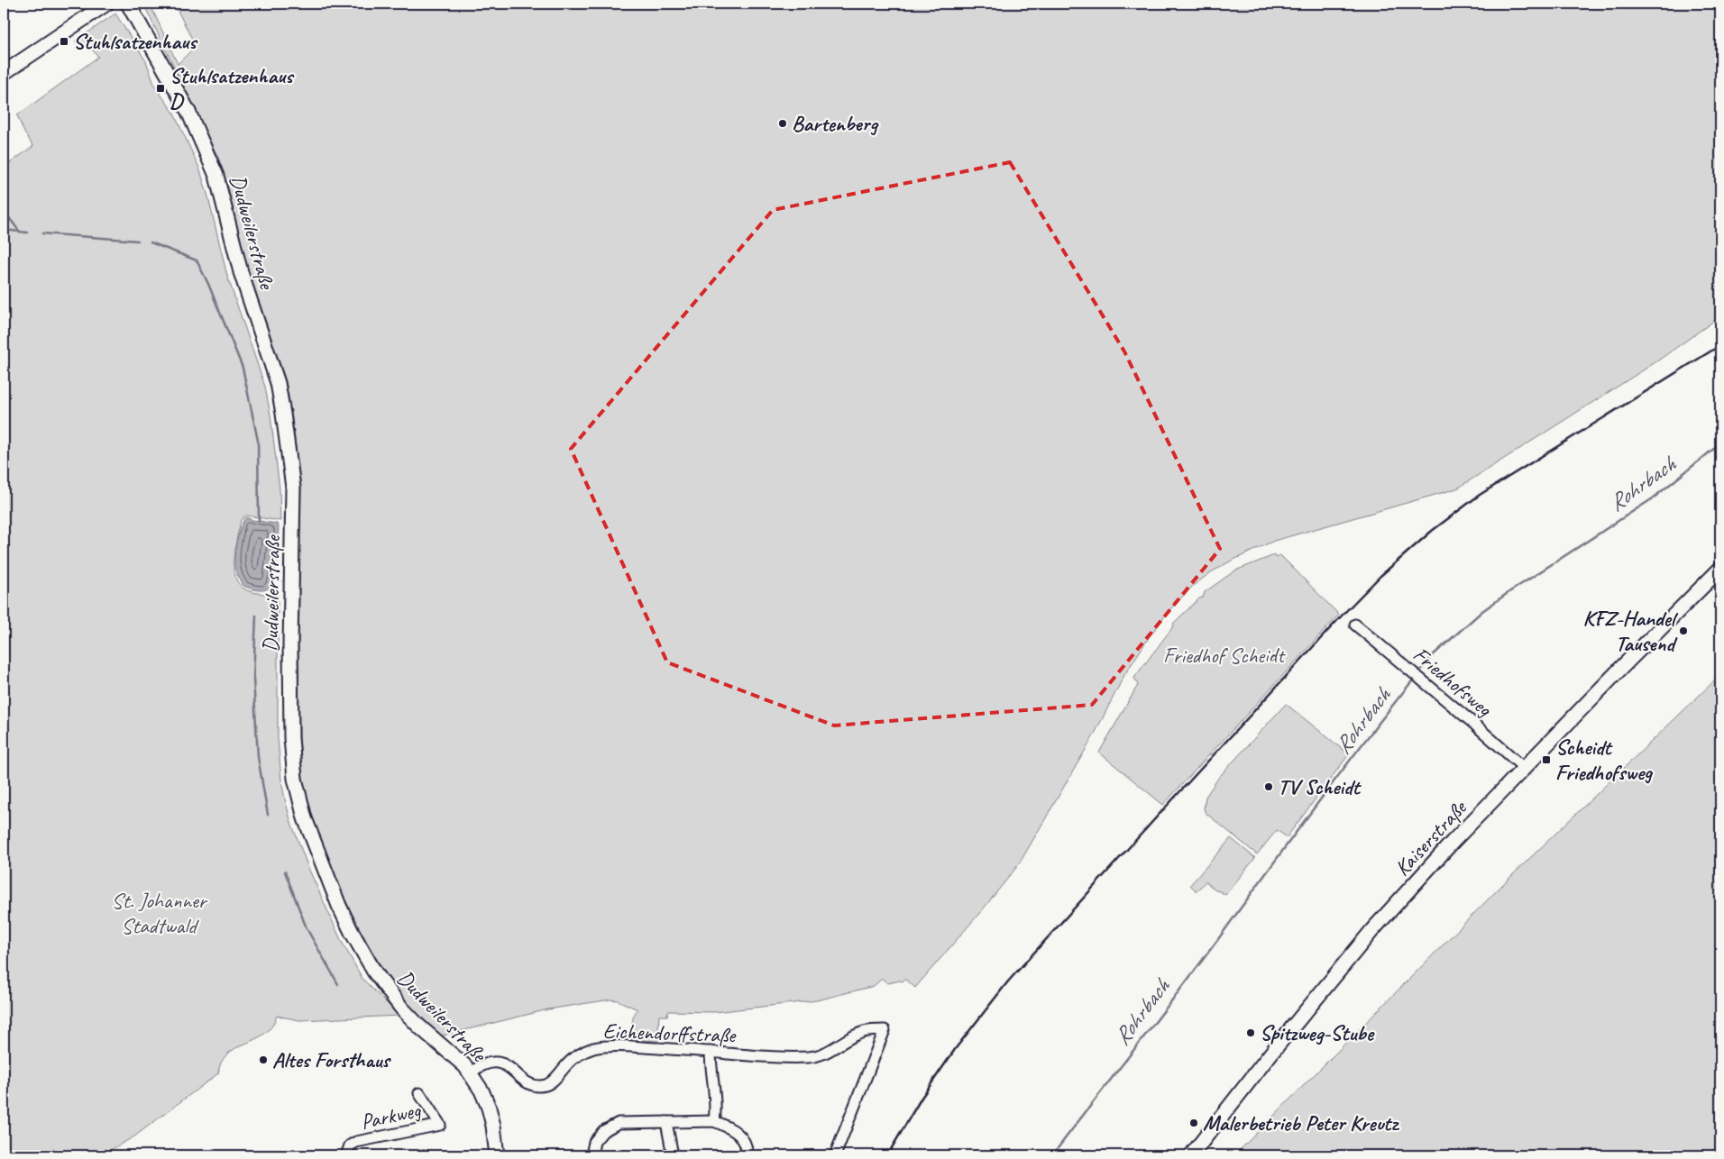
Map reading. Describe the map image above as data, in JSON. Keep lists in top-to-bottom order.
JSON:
{
  "streets": {
    "street": [
      "Dudweilerstraße",
      "Friedhofsweg",
      "Kaiserstraße",
      "Eichendorffstraße",
      "Parkweg"
    ]
  },
  "crossings": [
    ["Dudweilerstraße", "Eichendorffstraße"],
    ["Friedhofsweg", "Kaiserstraße"]
  ],
  "water": ["Rohrbach"],
  "parks": ["Friedhof Scheidt", "St. Johanner Stadtwald"],
  "places": {
    "transit": ["Stuhlsatzenhaus", "Stuhlsatzenhaus D", "Scheidt Friedhofsweg"],
    "other": [
      "Bartenberg",
      "KFZ-Handel Tausend",
      "TV Scheidt",
      "Spitzweg-Stube",
      "Altes Forsthaus",
      "Malerbetrieb Peter Kreutz"
    ]
  }
}
